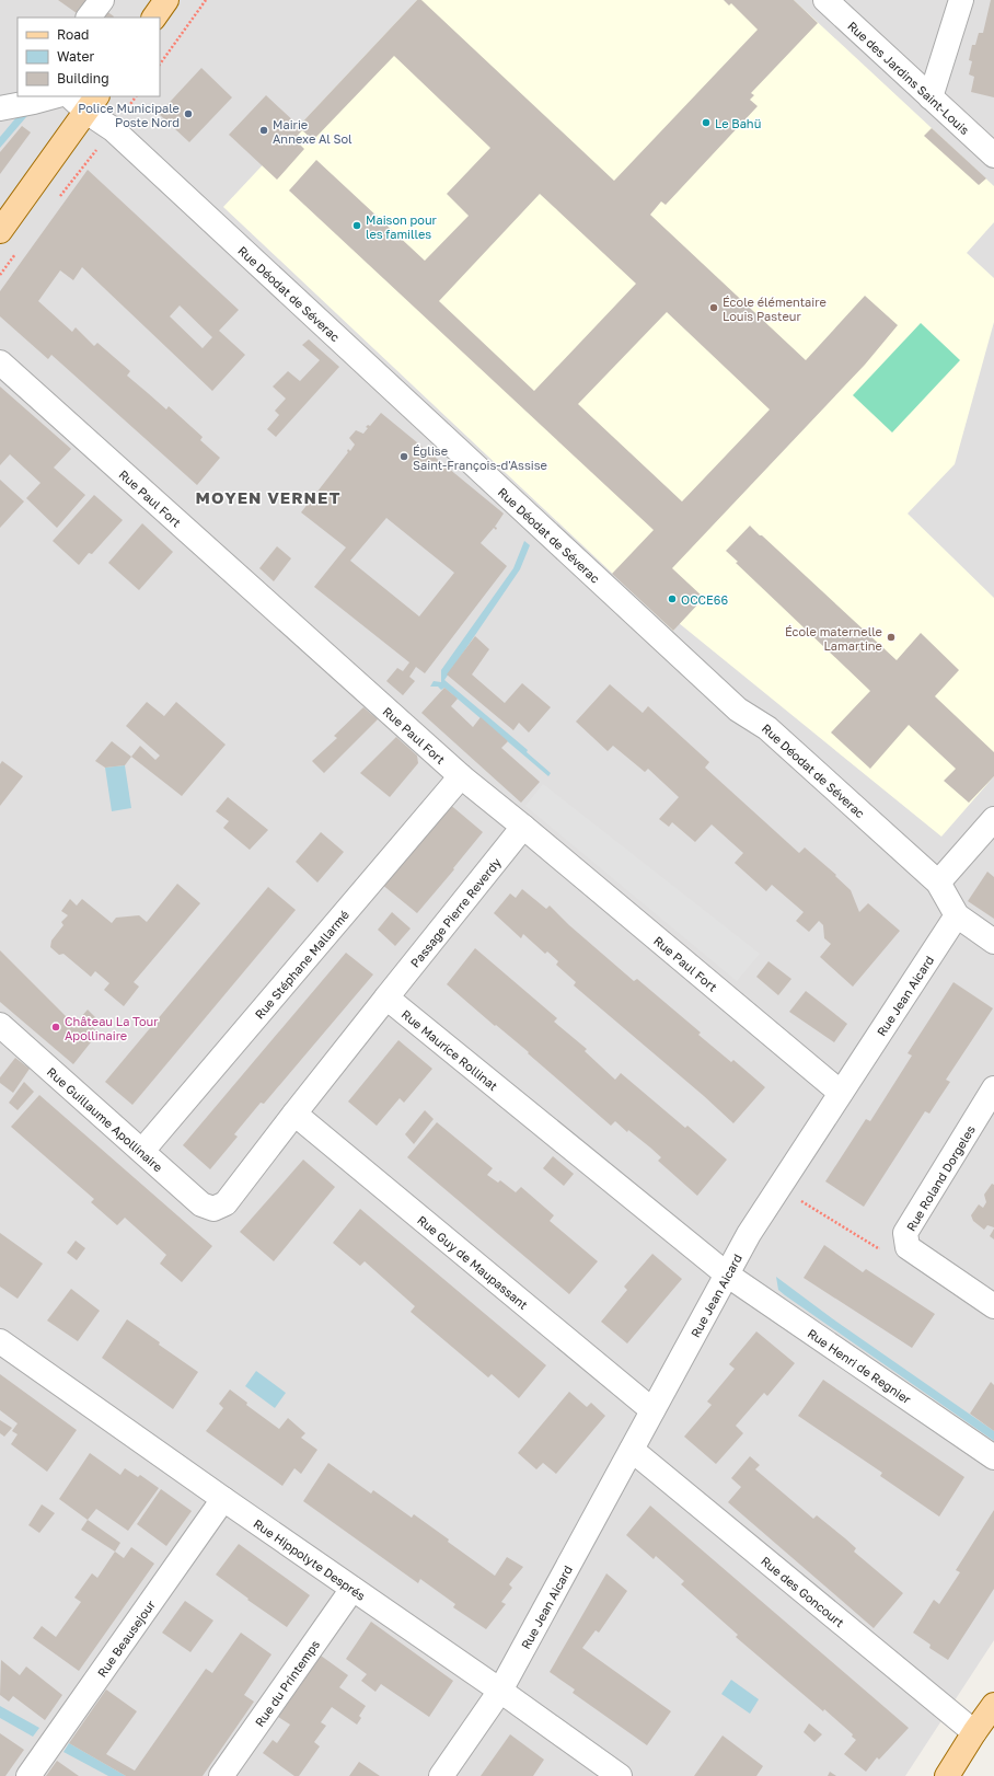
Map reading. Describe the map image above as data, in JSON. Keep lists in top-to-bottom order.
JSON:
{
  "streets": {
    "street": [
      "Rue des Jardins Saint-Louis",
      "Rue Déodat de Séverac",
      "Rue Paul Fort",
      "Passage Pierre Reverdy",
      "Rue Stéphane Mallarmé",
      "Rue Jean Aicard",
      "Rue Maurice Rollinat",
      "Rue Guillaume Apollinaire",
      "Rue Roland Dorgeles",
      "Rue Guy de Maupassant",
      "Rue Henri de Regnier",
      "Rue Hippolyte Després",
      "Rue des Goncourt",
      "Rue Beausejour",
      "Rue du Printemps"
    ]
  },
  "crossings": [
    ["Rue Paul Fort", "Passage Pierre Reverdy"],
    ["Rue Paul Fort", "Rue Stéphane Mallarmé"],
    ["Rue Paul Fort", "Rue Jean Aicard"],
    ["Passage Pierre Reverdy", "Rue Maurice Rollinat"],
    ["Rue Stéphane Mallarmé", "Rue Guillaume Apollinaire"],
    ["Rue Jean Aicard", "Rue Maurice Rollinat"],
    ["Rue Jean Aicard", "Rue Guy de Maupassant"],
    ["Rue Jean Aicard", "Rue Henri de Regnier"],
    ["Rue Jean Aicard", "Rue Hippolyte Després"],
    ["Rue Jean Aicard", "Rue des Goncourt"],
    ["Rue Maurice Rollinat", "Rue Henri de Regnier"],
    ["Rue Guillaume Apollinaire", "Rue Guy de Maupassant"],
    ["Rue Hippolyte Després", "Rue Beausejour"],
    ["Rue Hippolyte Després", "Rue du Printemps"]
  ],
  "districts": ["MOYEN VERNET"],
  "places": [
    "Police Municipale Poste Nord",
    "Le Bahü",
    "Mairie Annexe Al Sol",
    "Maison pour les familles",
    "École élémentaire Louis Pasteur",
    "Église Saint-François-d'Assise",
    "OCCE66",
    "École maternelle Lamartine",
    "Château La Tour Apollinaire"
  ],
  "legend": ["Road", "Water", "Building"]
}
